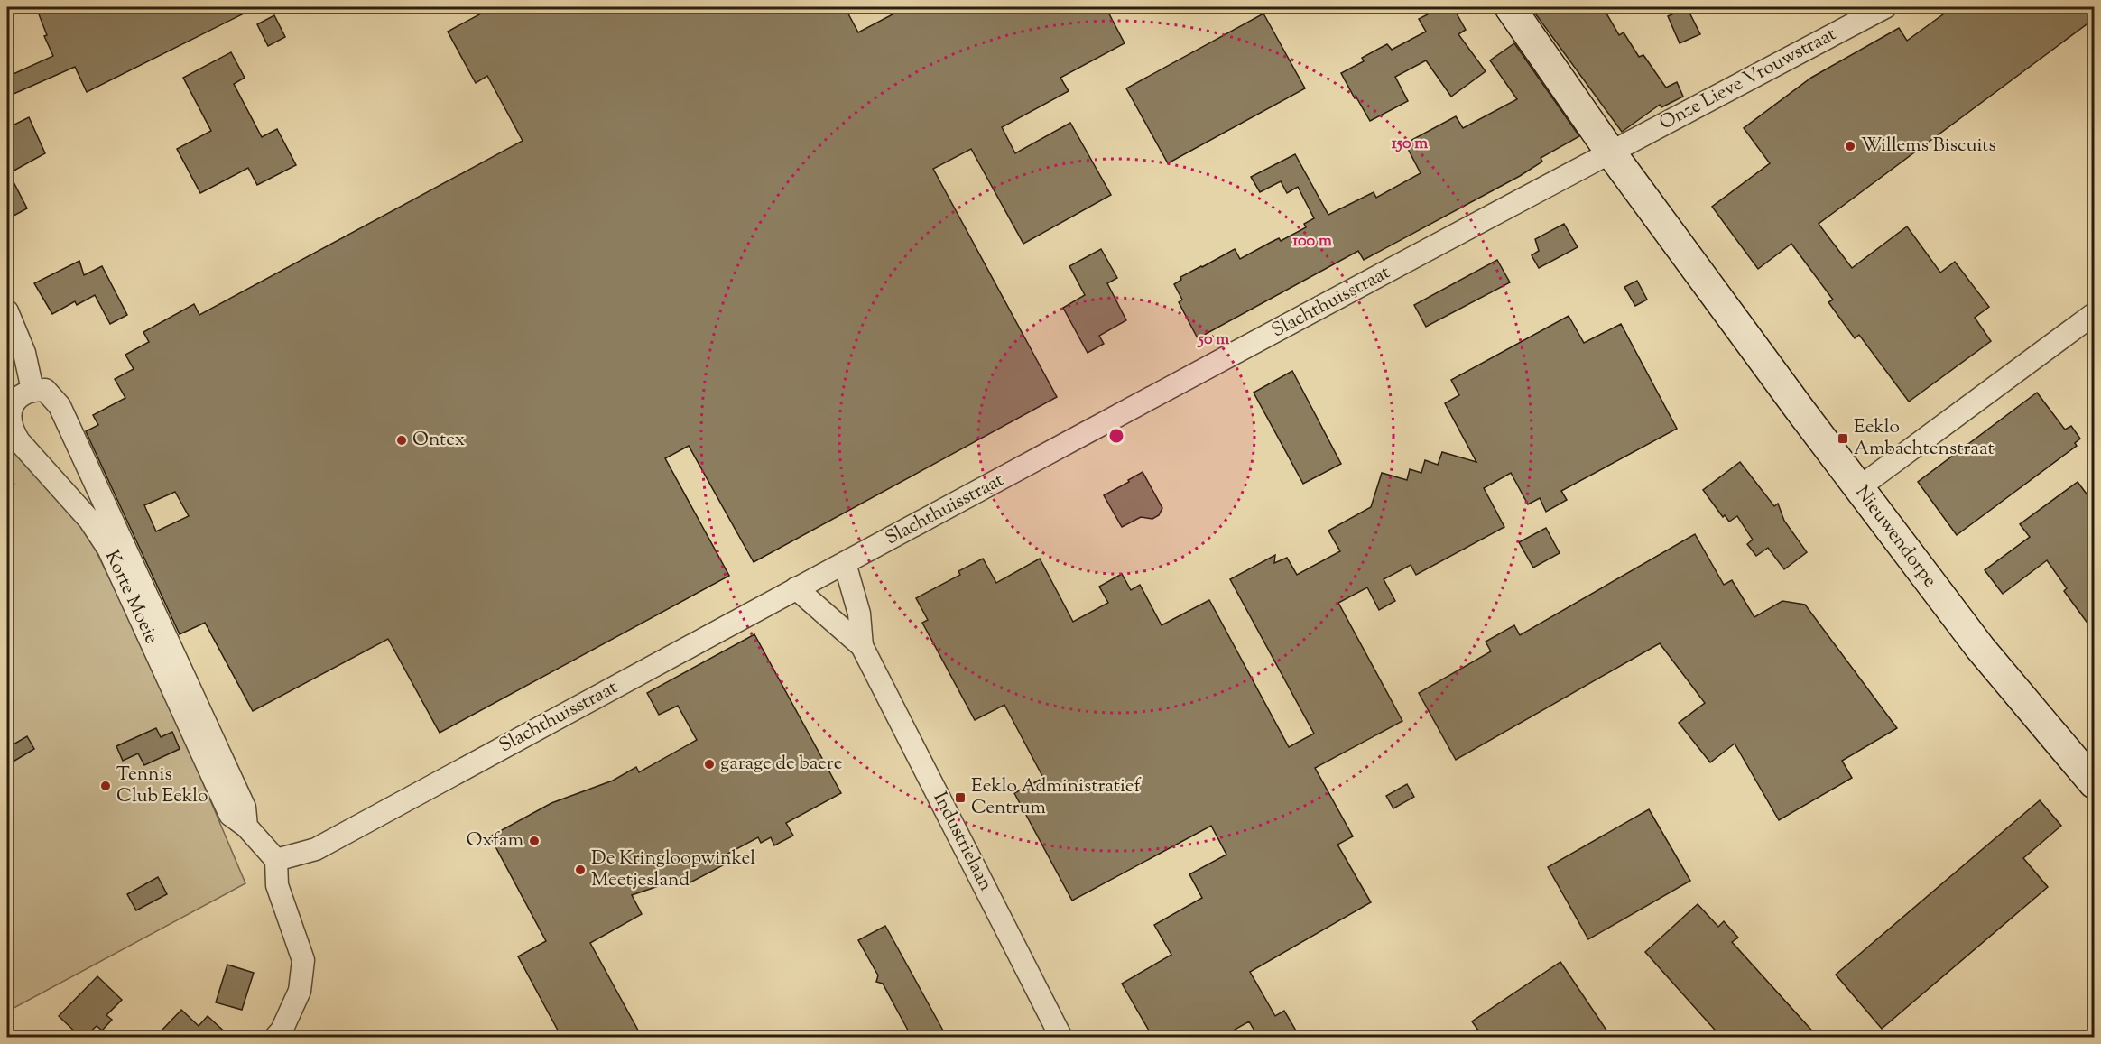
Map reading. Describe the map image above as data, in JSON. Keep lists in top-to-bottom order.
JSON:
{
  "streets": {
    "street": [
      "Onze Lieve Vrouwstraat",
      "Slachthuisstraat",
      "Nieuwendorpe",
      "Korte Moeie",
      "Industrielaan"
    ]
  },
  "crossings": [
    ["Onze Lieve Vrouwstraat", "Slachthuisstraat"],
    ["Onze Lieve Vrouwstraat", "Nieuwendorpe"],
    ["Slachthuisstraat", "Nieuwendorpe"],
    ["Slachthuisstraat", "Korte Moeie"],
    ["Slachthuisstraat", "Industrielaan"]
  ],
  "places": {
    "other": [
      "Willems Biscuits",
      "Ontex",
      "garage de baere",
      "Tennis Club Eeklo",
      "Oxfam",
      "De Kringloopwinkel Meetjesland"
    ],
    "transit": ["Eeklo Ambachtenstraat", "Eeklo Administratief Centrum"]
  },
  "rings": ["150 m", "100 m", "50 m"]
}
